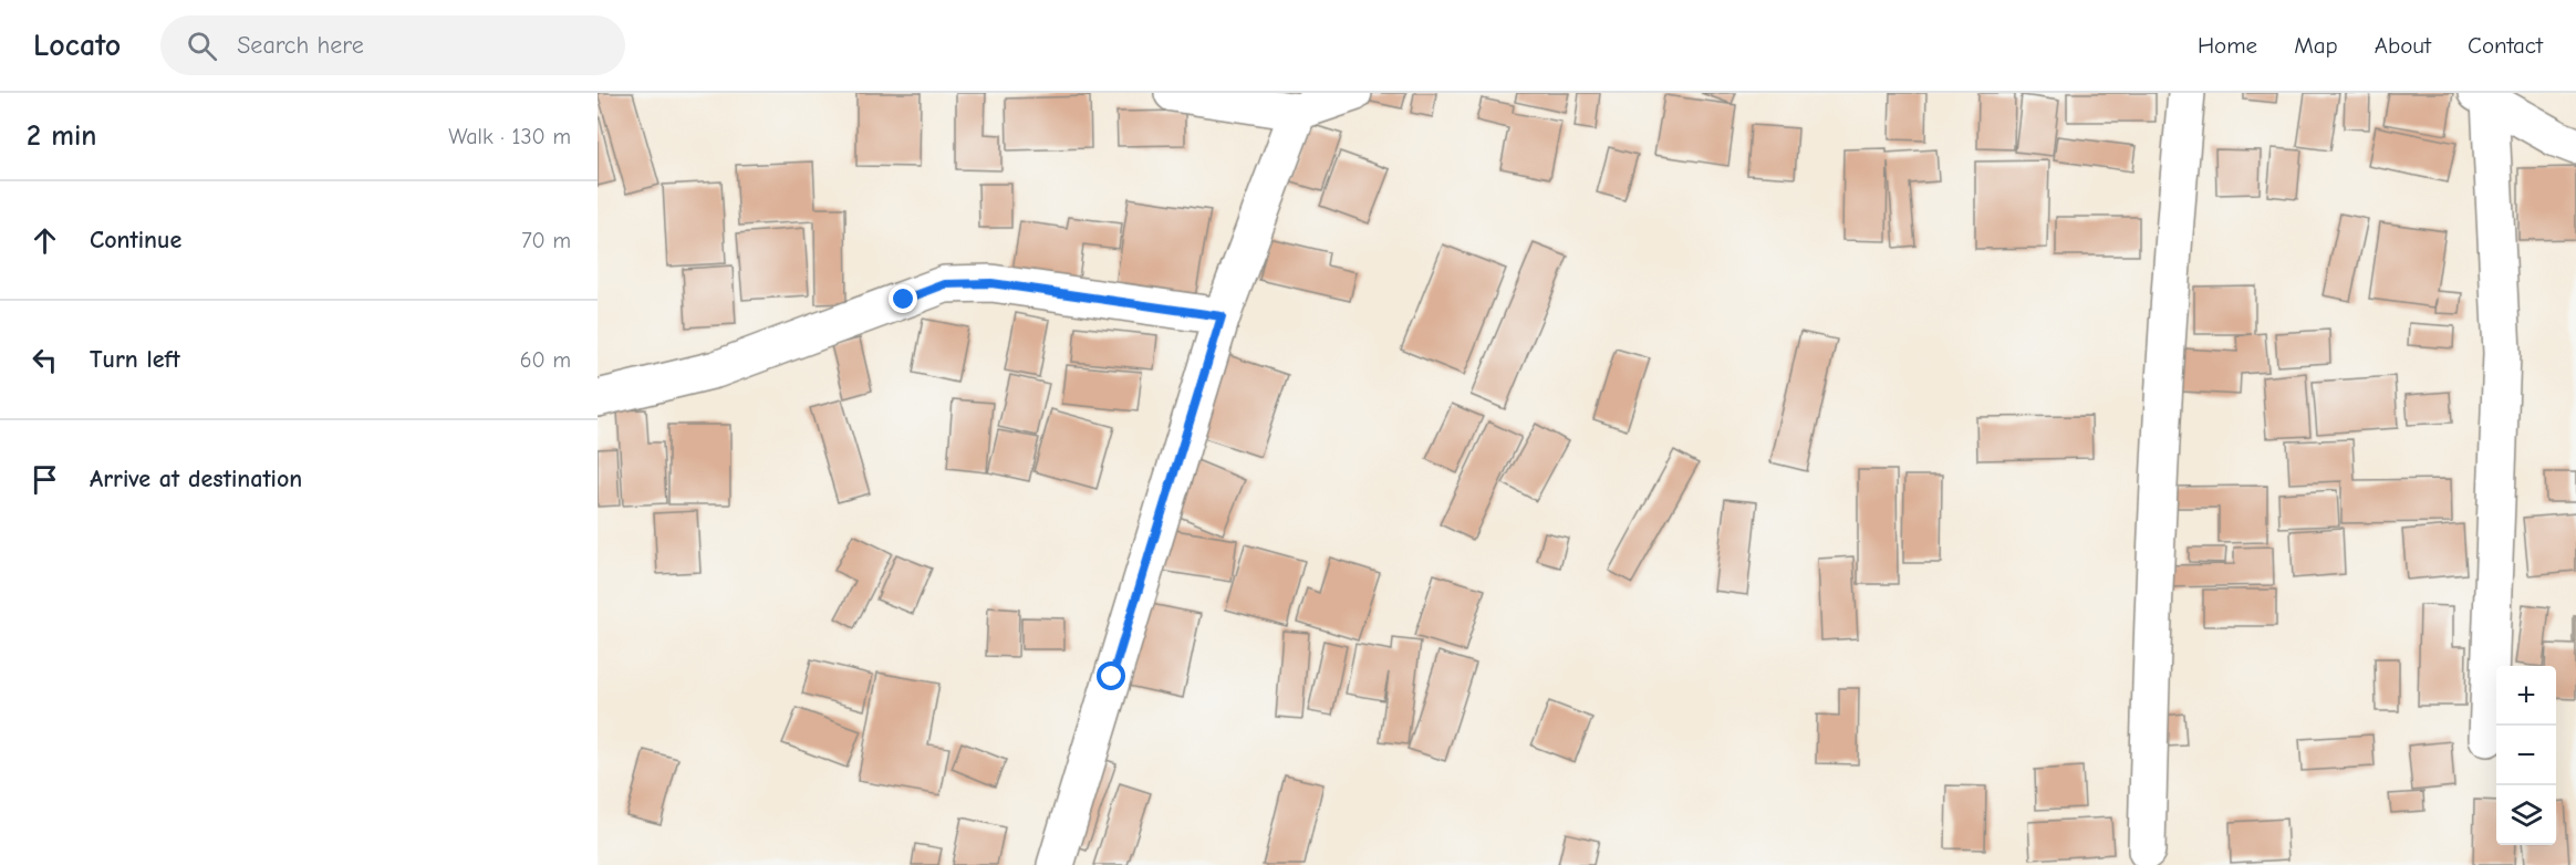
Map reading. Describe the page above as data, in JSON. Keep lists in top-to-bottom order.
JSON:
{
  "page": {
    "header": "Locato",
    "search": "Search here",
    "nav": [
      "Home",
      "Map",
      "About",
      "Contact"
    ],
    "heading": ["2 min", "Walk · 130 m"],
    "list": [
      ["Continue", "70 m"],
      ["Turn left", "60 m"],
      "Arrive at destination"
    ],
    "map_buttons": ["+", "−"]
  }
}
